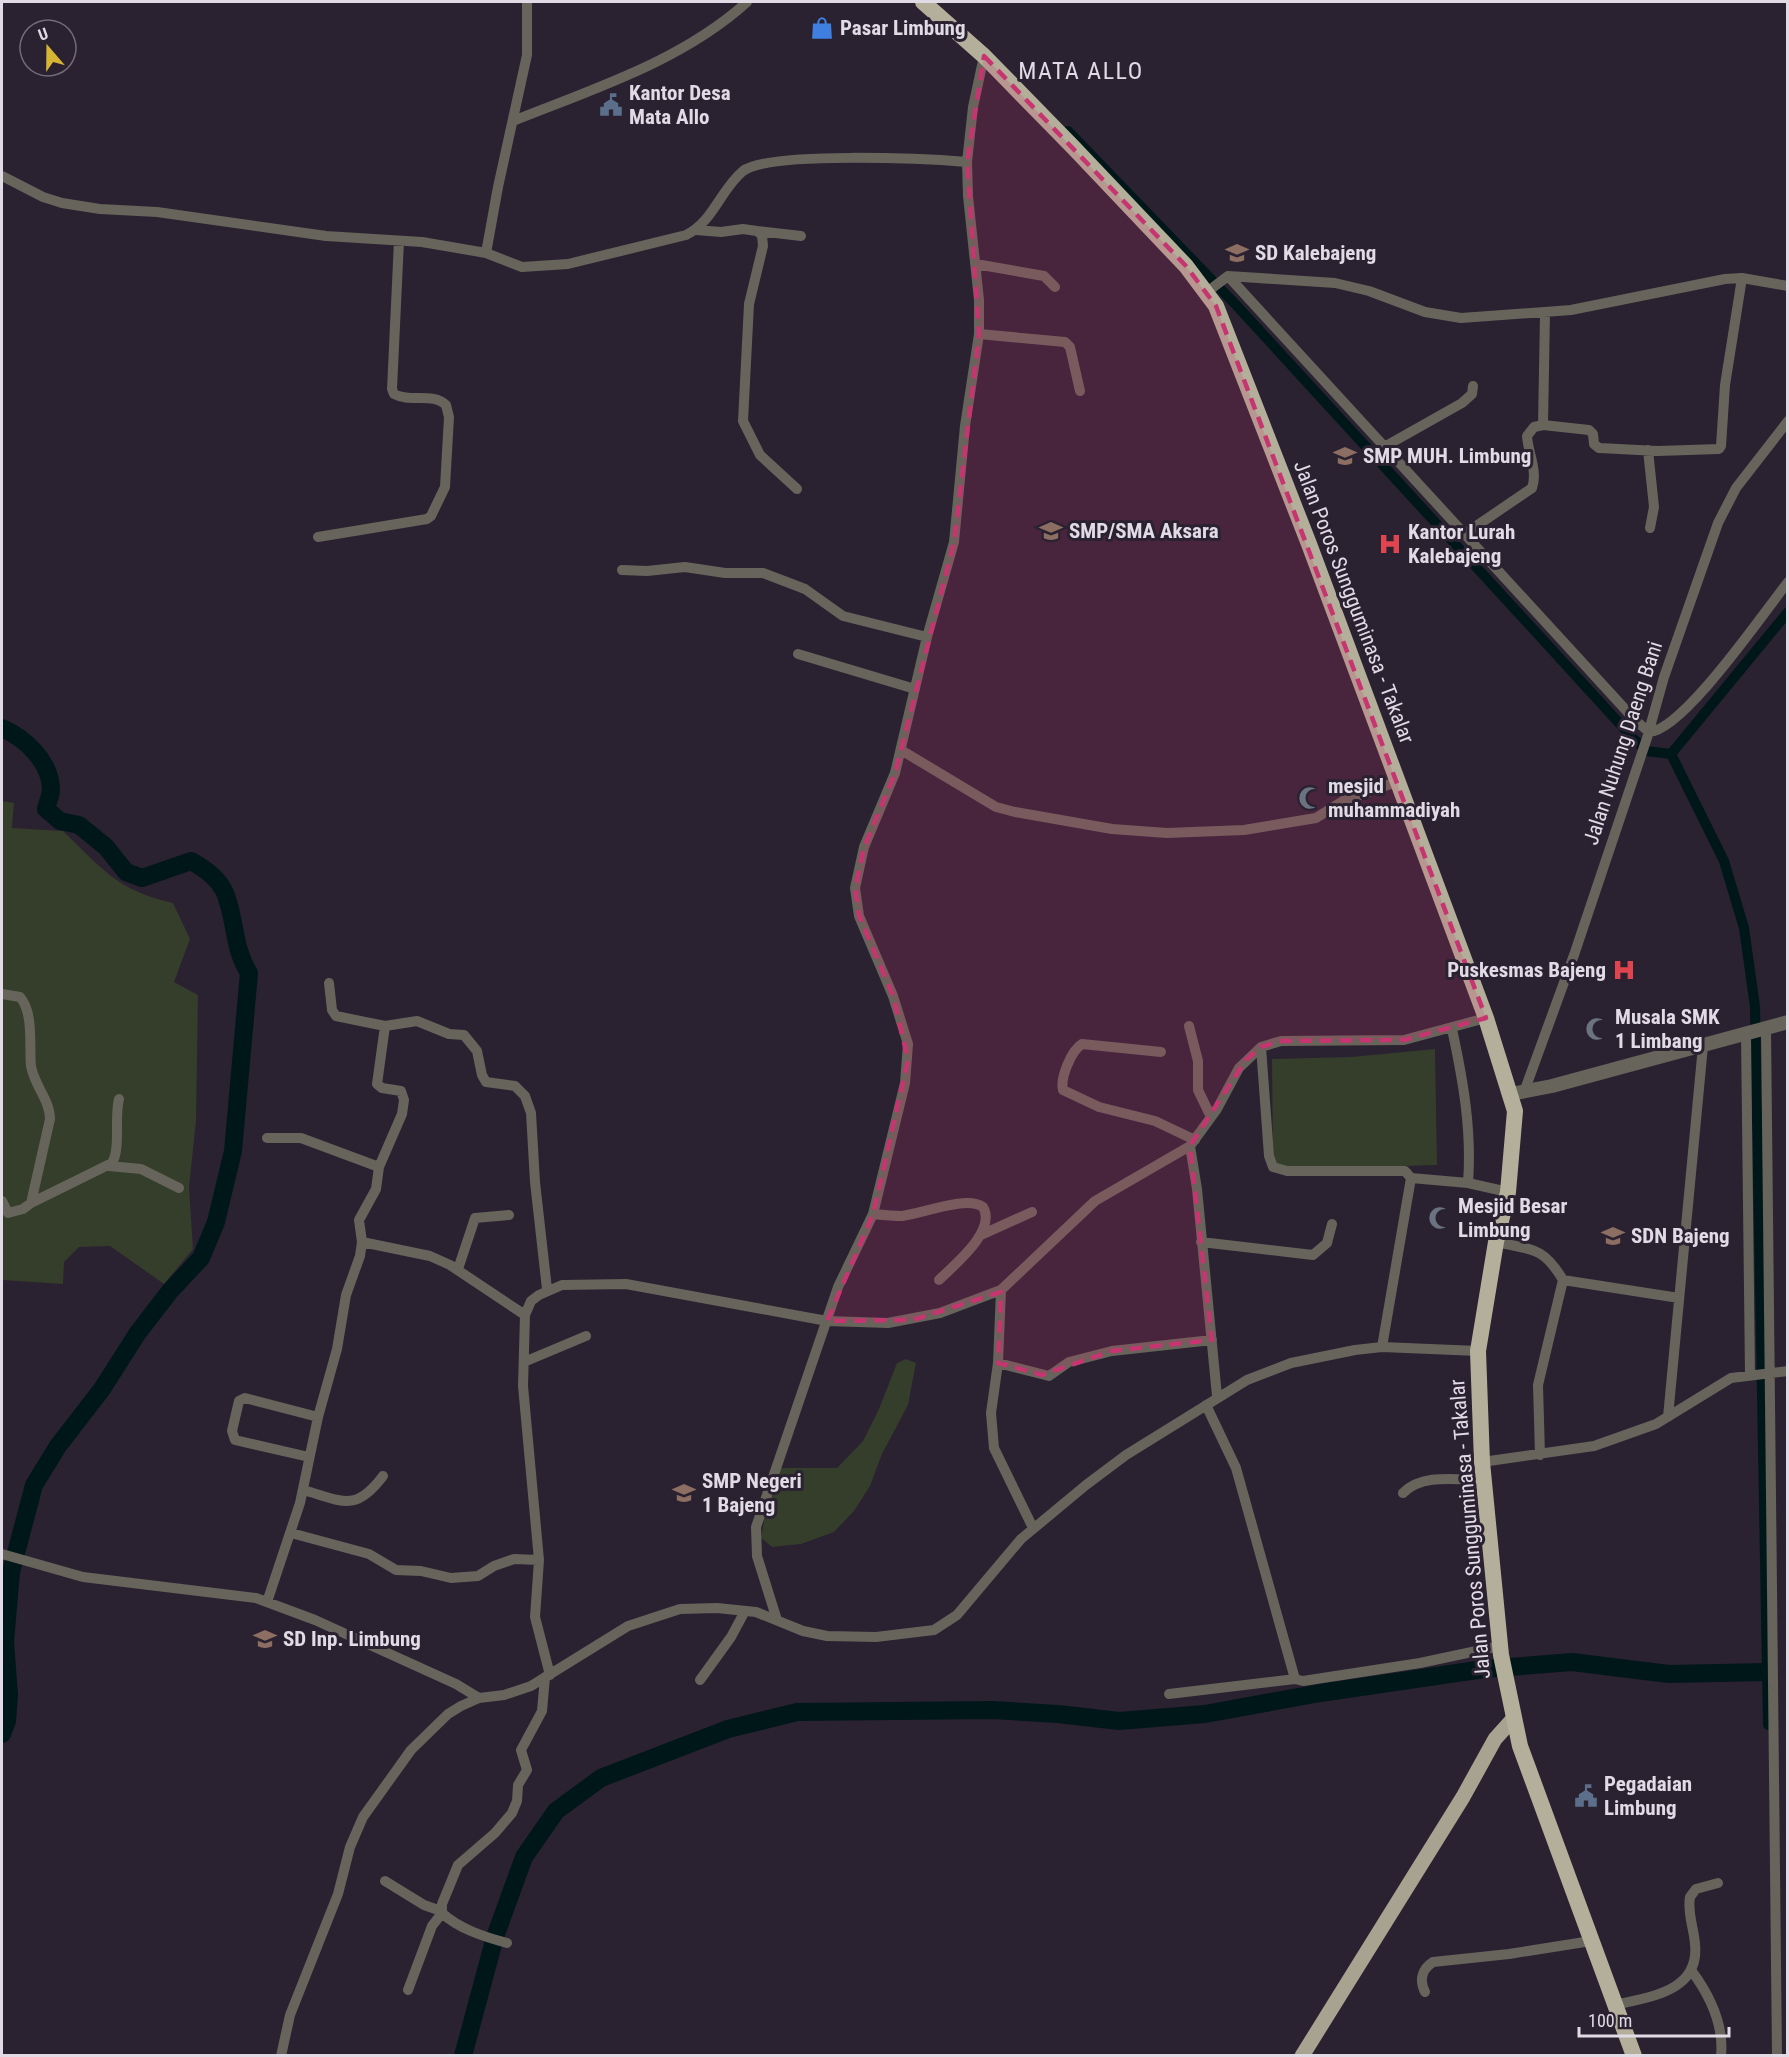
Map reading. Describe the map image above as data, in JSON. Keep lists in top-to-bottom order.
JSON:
{
  "streets": {
    "highway": ["Jalan Poros Sungguminasa - Takalar"],
    "street": ["Jalan Nuhung Daeng Bani"]
  },
  "crossings": [
    ["Jalan Poros Sungguminasa - Takalar", "Jalan Nuhung Daeng Bani"]
  ],
  "districts": ["MATA ALLO"],
  "places": {
    "shop": ["Pasar Limbung"],
    "public building": ["Kantor Desa Mata Allo", "Pegadaian Limbung"],
    "school or university": [
      "SD Kalebajeng",
      "SMP MUH. Limbung",
      "SMP/SMA Aksara",
      "SDN Bajeng",
      "SMP Negeri 1 Bajeng",
      "SD Inp. Limbung"
    ],
    "hospital": ["Kantor Lurah Kalebajeng", "Puskesmas Bajeng"],
    "mosque": ["mesjid muhammadiyah", "Musala SMK 1 Limbang", "Mesjid Besar Limbung"]
  },
  "scale_bar": "100 m",
  "north": "top"
}
